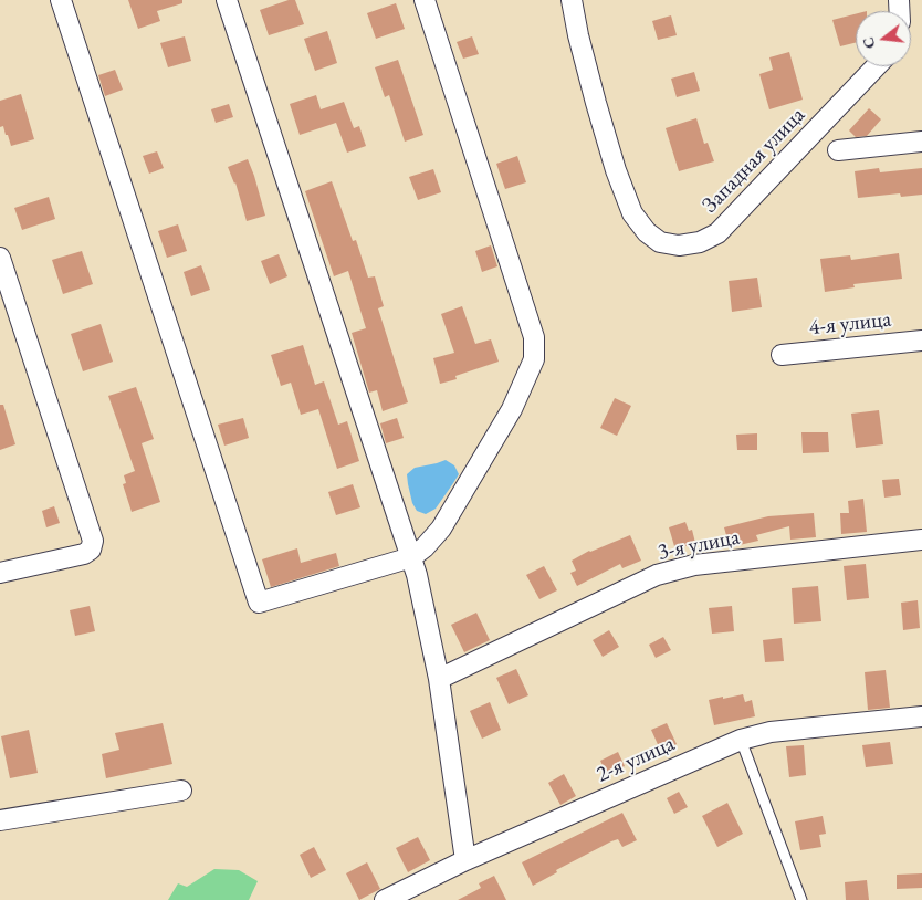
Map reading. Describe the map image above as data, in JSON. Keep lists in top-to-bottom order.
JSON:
{
  "streets": {
    "street": [
      "Западная улица",
      "4-я улица",
      "3-я улица",
      "2-я улица"
    ]
  },
  "north": "left"
}
